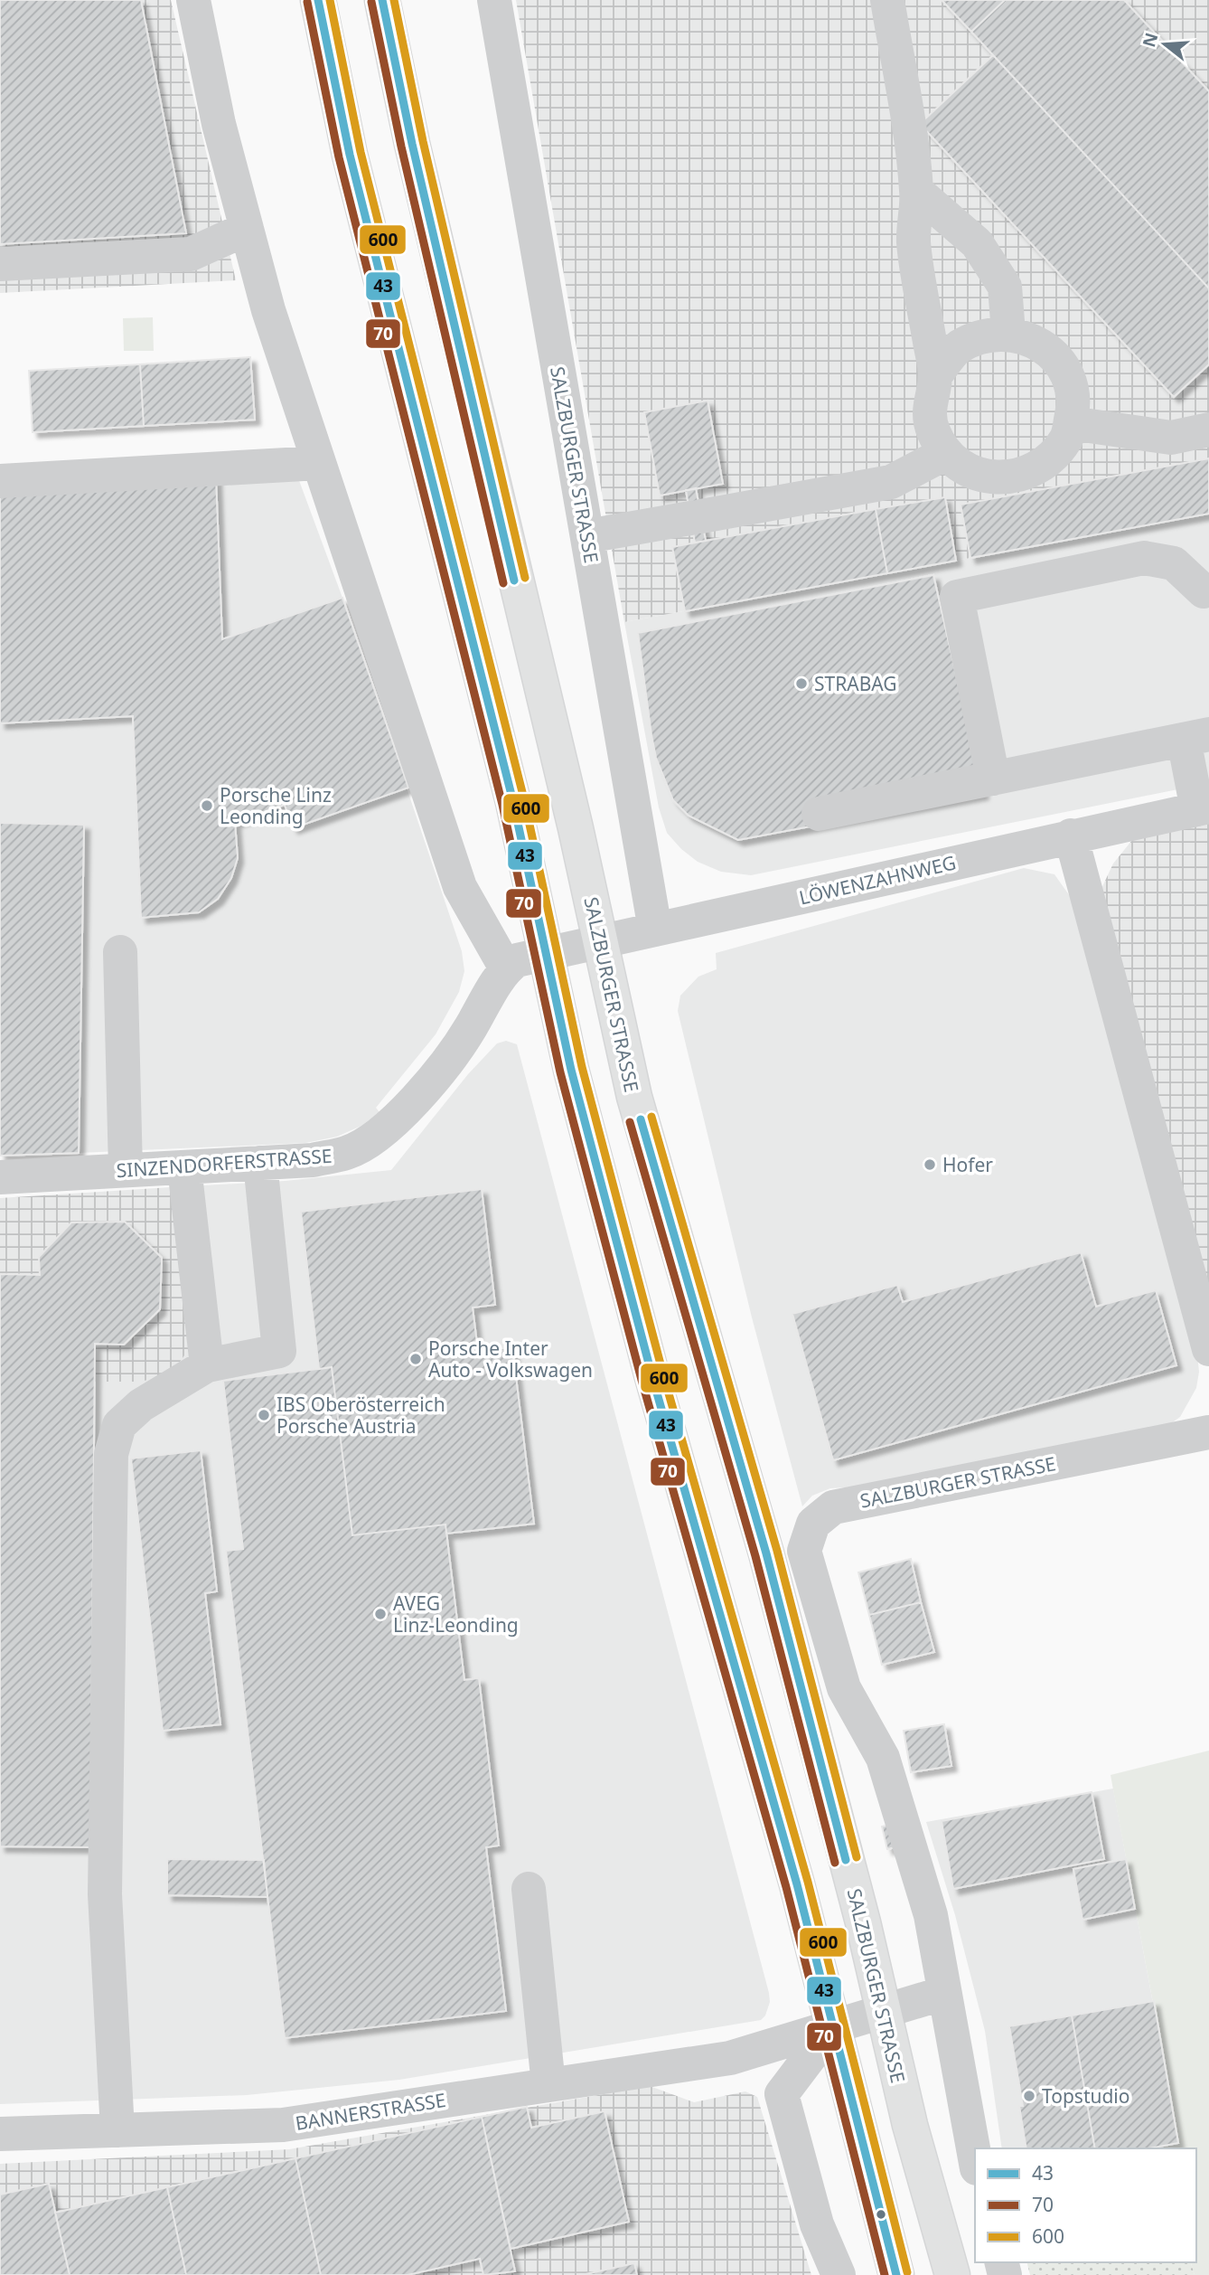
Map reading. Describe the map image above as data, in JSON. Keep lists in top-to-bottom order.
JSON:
{
  "streets": {
    "main road": ["SALZBURGER STRASSE"],
    "street": ["LÖWENZAHNWEG", "SINZENDORFERSTRASSE", "BANNERSTRASSE"]
  },
  "crossings": [
    ["SALZBURGER STRASSE", "LÖWENZAHNWEG"],
    ["SALZBURGER STRASSE", "BANNERSTRASSE"]
  ],
  "places": [
    "STRABAG",
    "Porsche Linz Leonding",
    "Hofer",
    "Porsche Inter Auto - Volkswagen",
    "IBS Oberösterreich Porsche Austria",
    "AVEG Linz-Leonding",
    "Topstudio"
  ],
  "lines": ["transit line 43", "transit line 600", "transit line 70"],
  "legend": ["43", "70", "600"],
  "north": "left"
}
